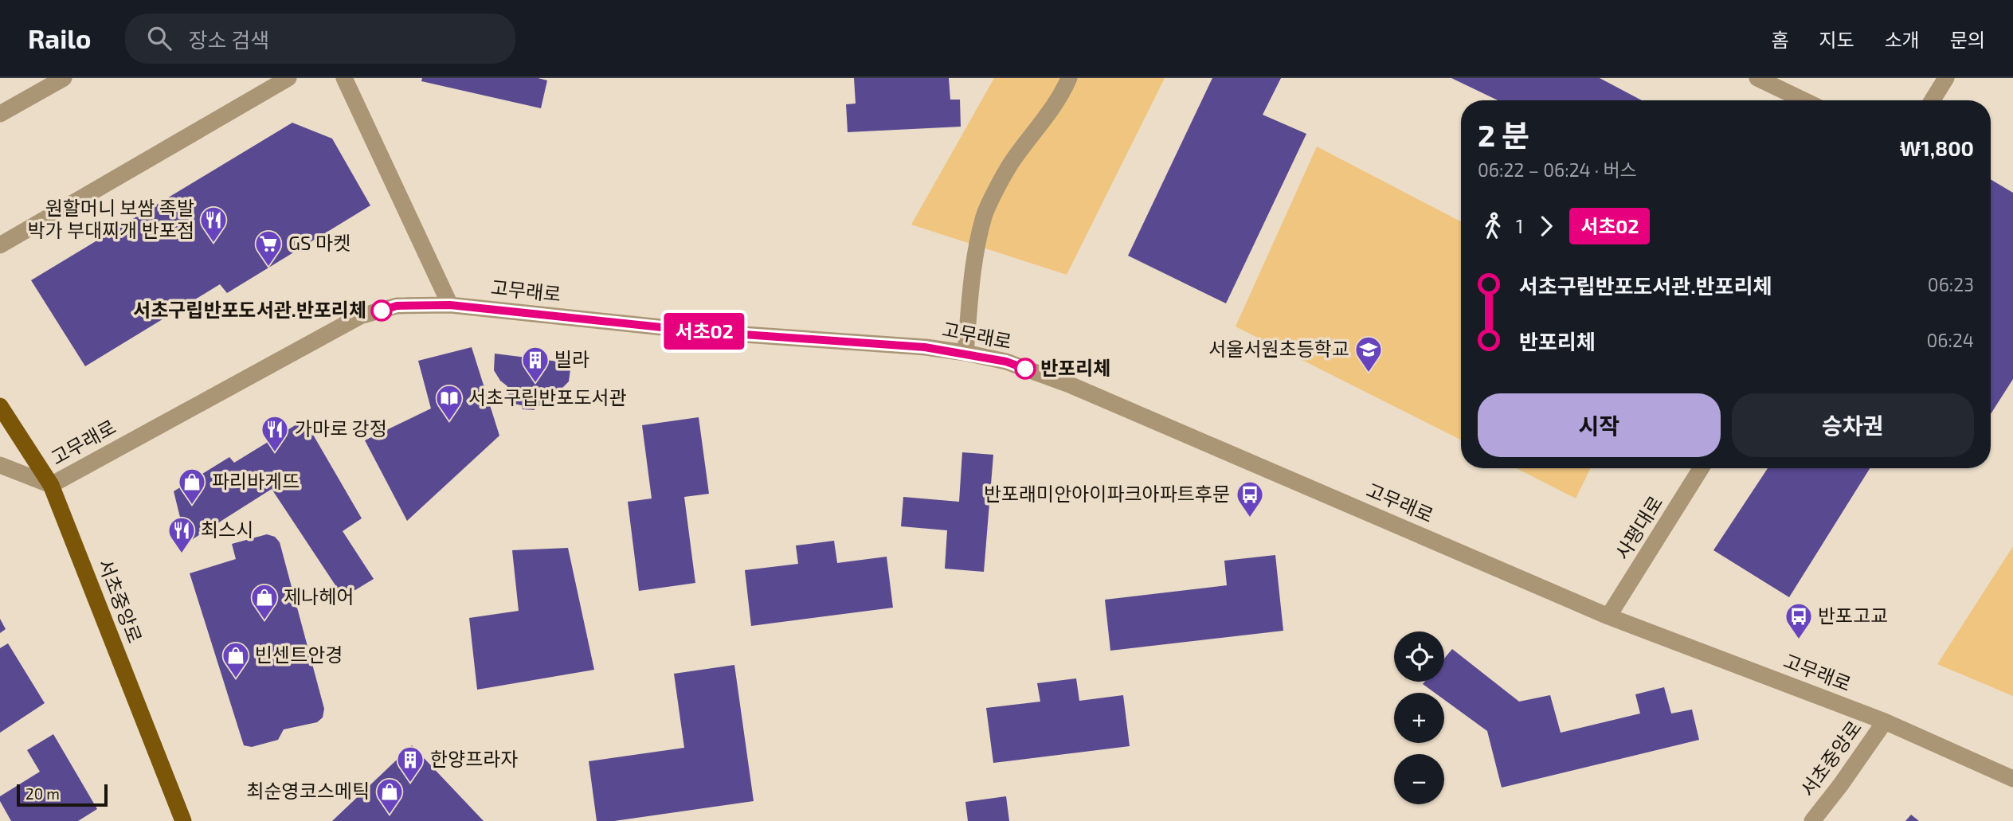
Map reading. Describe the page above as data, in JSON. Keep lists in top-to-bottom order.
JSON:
{
  "streets": {
    "main road": ["서초중앙로"],
    "street": ["고무래로", "사평대로"]
  },
  "crossings": [
    ["고무래로", "사평대로"],
    ["고무래로", "서초중앙로"]
  ],
  "places": {
    "restaurant": ["원할머니 보쌈 족발 박가 부대찌개 반포점", "가마로 강정", "최스시"],
    "supermarket": ["GS 마켓"],
    "other": ["서초구립반포도서관.반포리체", "반포리체"],
    "school or university": ["서울서원초등학교"],
    "building": ["빌라", "한양프라자"],
    "library": ["서초구립반포도서관"],
    "shop": [
      "파리바게뜨",
      "제나헤어",
      "빈센트안경",
      "최순영코스메틱"
    ],
    "bus stop": ["반포래미안아이파크아파트후문", "반포고교"]
  },
  "lines": ["bus line 서초02"],
  "scale_bar": "20 m",
  "page": {
    "header": "Railo",
    "search": "장소 검색",
    "nav": [
      "홈",
      "지도",
      "소개",
      "문의"
    ],
    "on_map": "서초02",
    "heading": ["2 분", "06:22 – 06:24 · 버스", "₩1,800"],
    "legs": ["1", "서초02"],
    "list": [
      {
        "name": "서초구립반포도서관.반포리체",
        "value": "06:23"
      },
      {
        "name": "반포리체",
        "value": "06:24"
      }
    ],
    "buttons": ["시작", "승차권"],
    "map_buttons": ["+", "−"],
    "scale": "20 m"
  }
}
